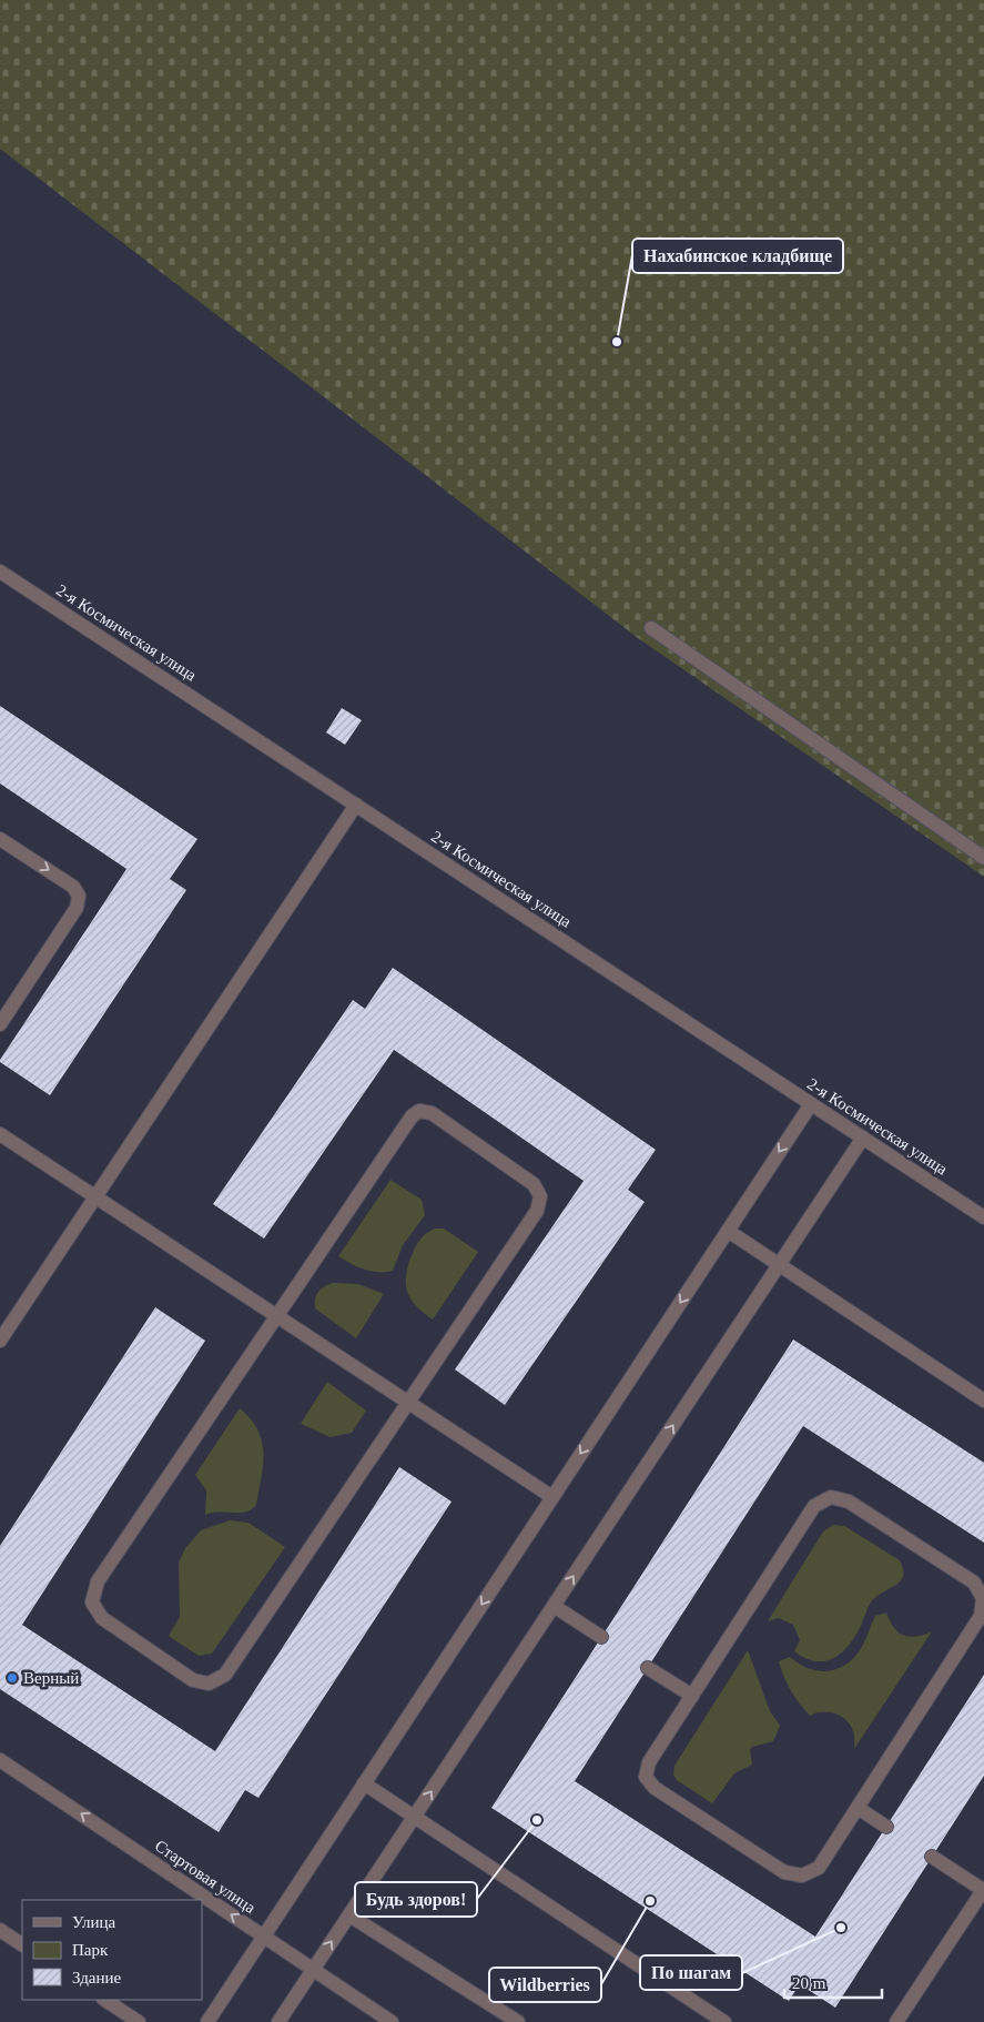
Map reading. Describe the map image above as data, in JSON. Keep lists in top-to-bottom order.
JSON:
{
  "streets": {
    "street": ["2-я Космическая улица", "Стартовая улица"]
  },
  "one_way": ["Стартовая улица"],
  "places": [
    "Нахабинское кладбище",
    "Верный",
    "Будь здоров!",
    "Wildberries",
    "По шагам"
  ],
  "legend": ["Улица", "Парк", "Здание"],
  "scale_bar": "20 m"
}
